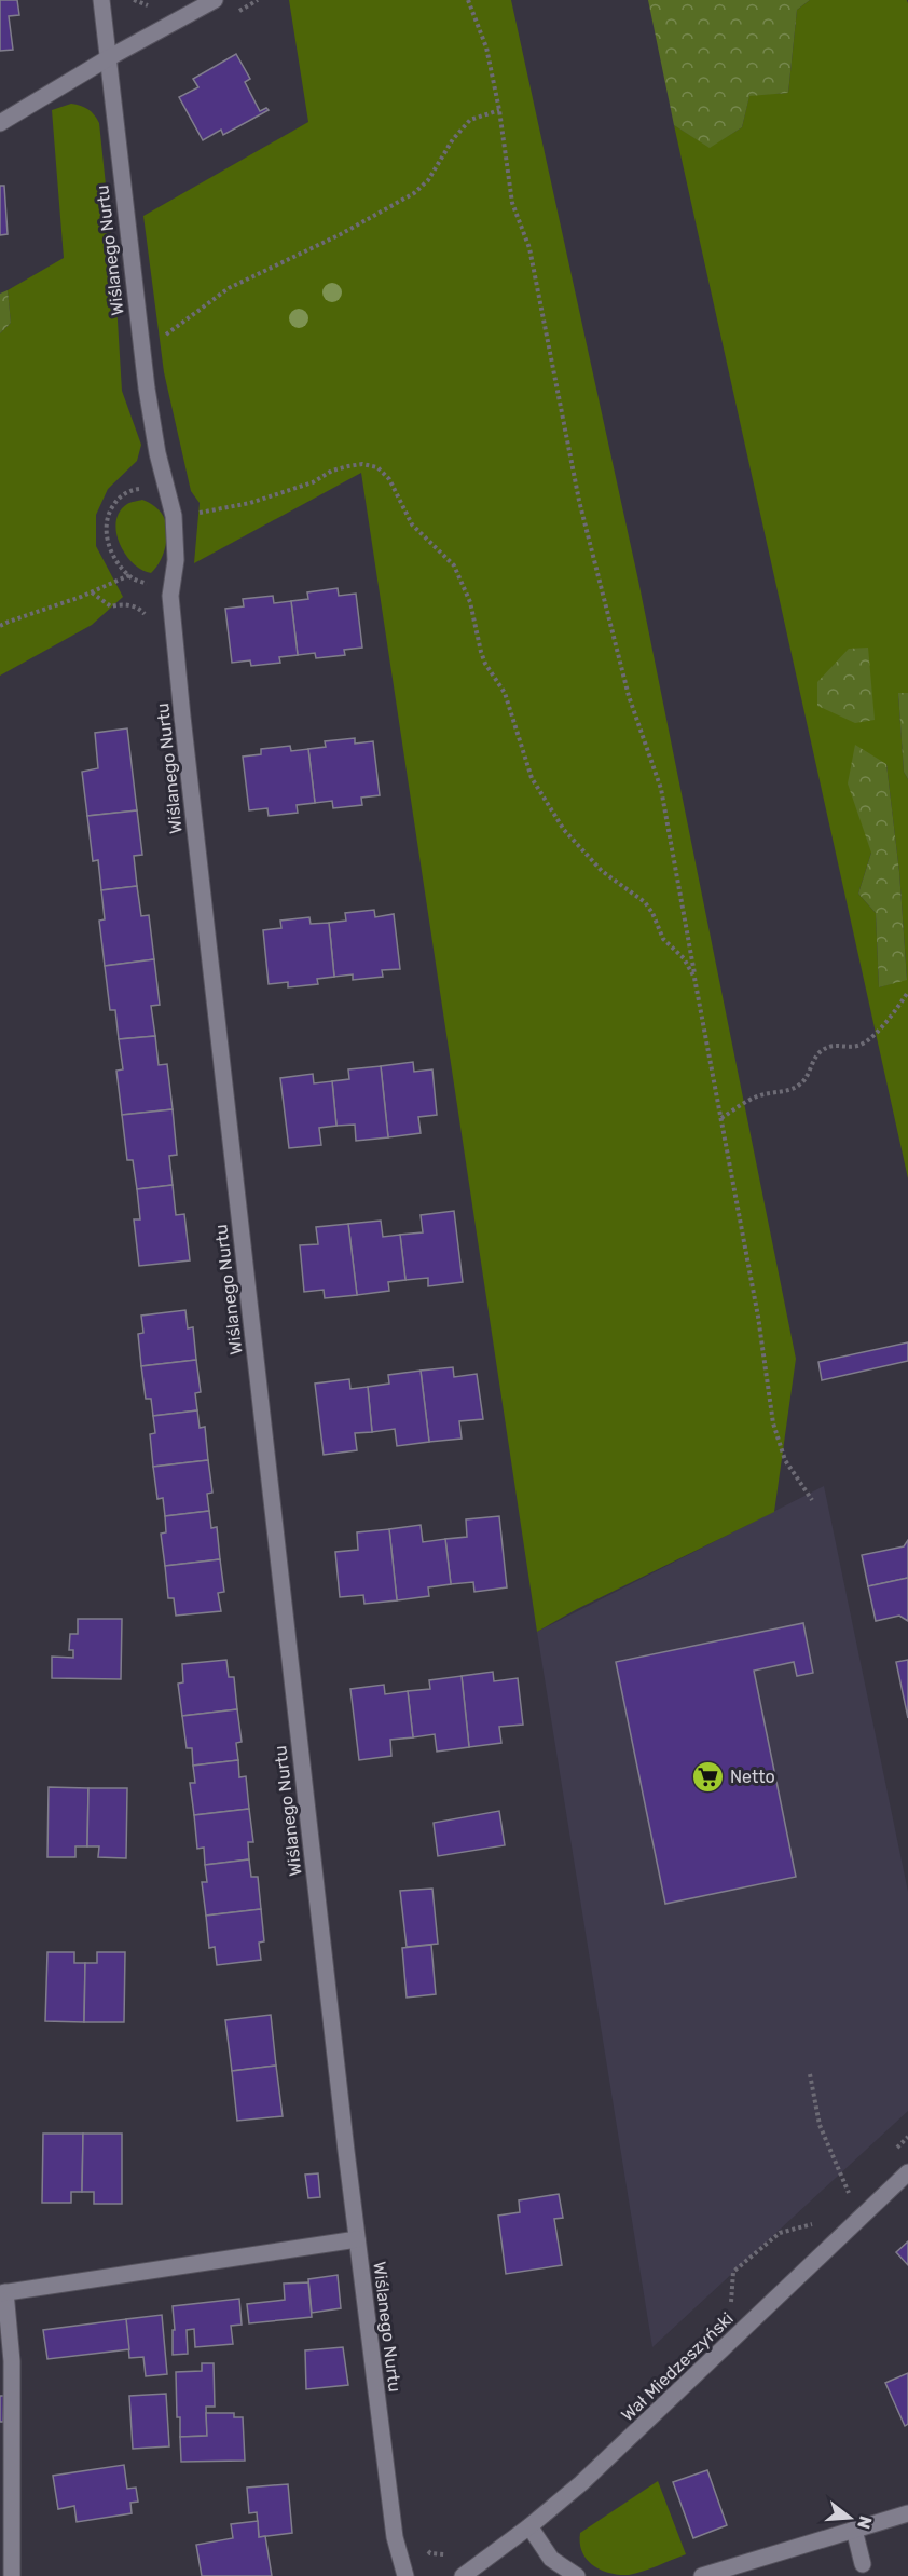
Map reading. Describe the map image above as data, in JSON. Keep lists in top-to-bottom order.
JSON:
{
  "streets": {
    "street": ["Wiślanego Nurtu", "Wał Miedzeszyński"]
  },
  "places": {
    "supermarket": ["Netto"]
  },
  "north": "right"
}
